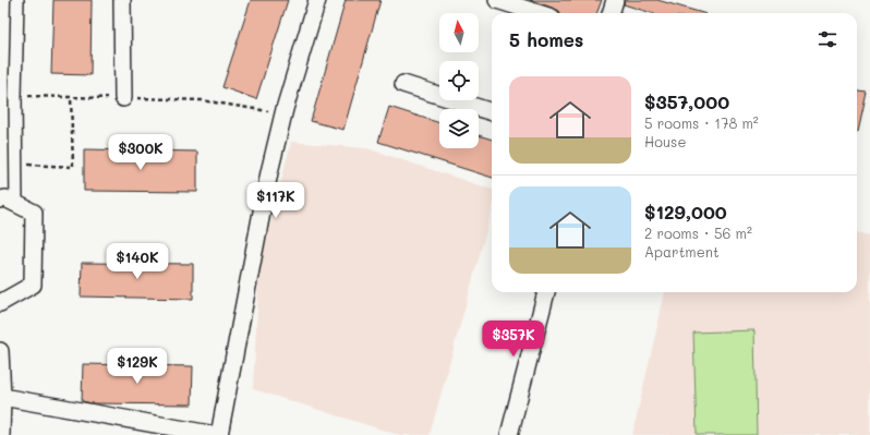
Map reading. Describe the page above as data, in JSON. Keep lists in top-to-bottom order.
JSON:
{
  "north": "top",
  "page": {
    "heading": "5 homes",
    "list": [
      {
        "name": "$357,000",
        "note": "5 rooms · 178 m² · House"
      },
      {
        "name": "$129,000",
        "note": "2 rooms · 56 m² · Apartment"
      }
    ],
    "price": [
      "$300K",
      "$117K",
      "$140K",
      "$357K",
      "$129K"
    ]
  }
}
